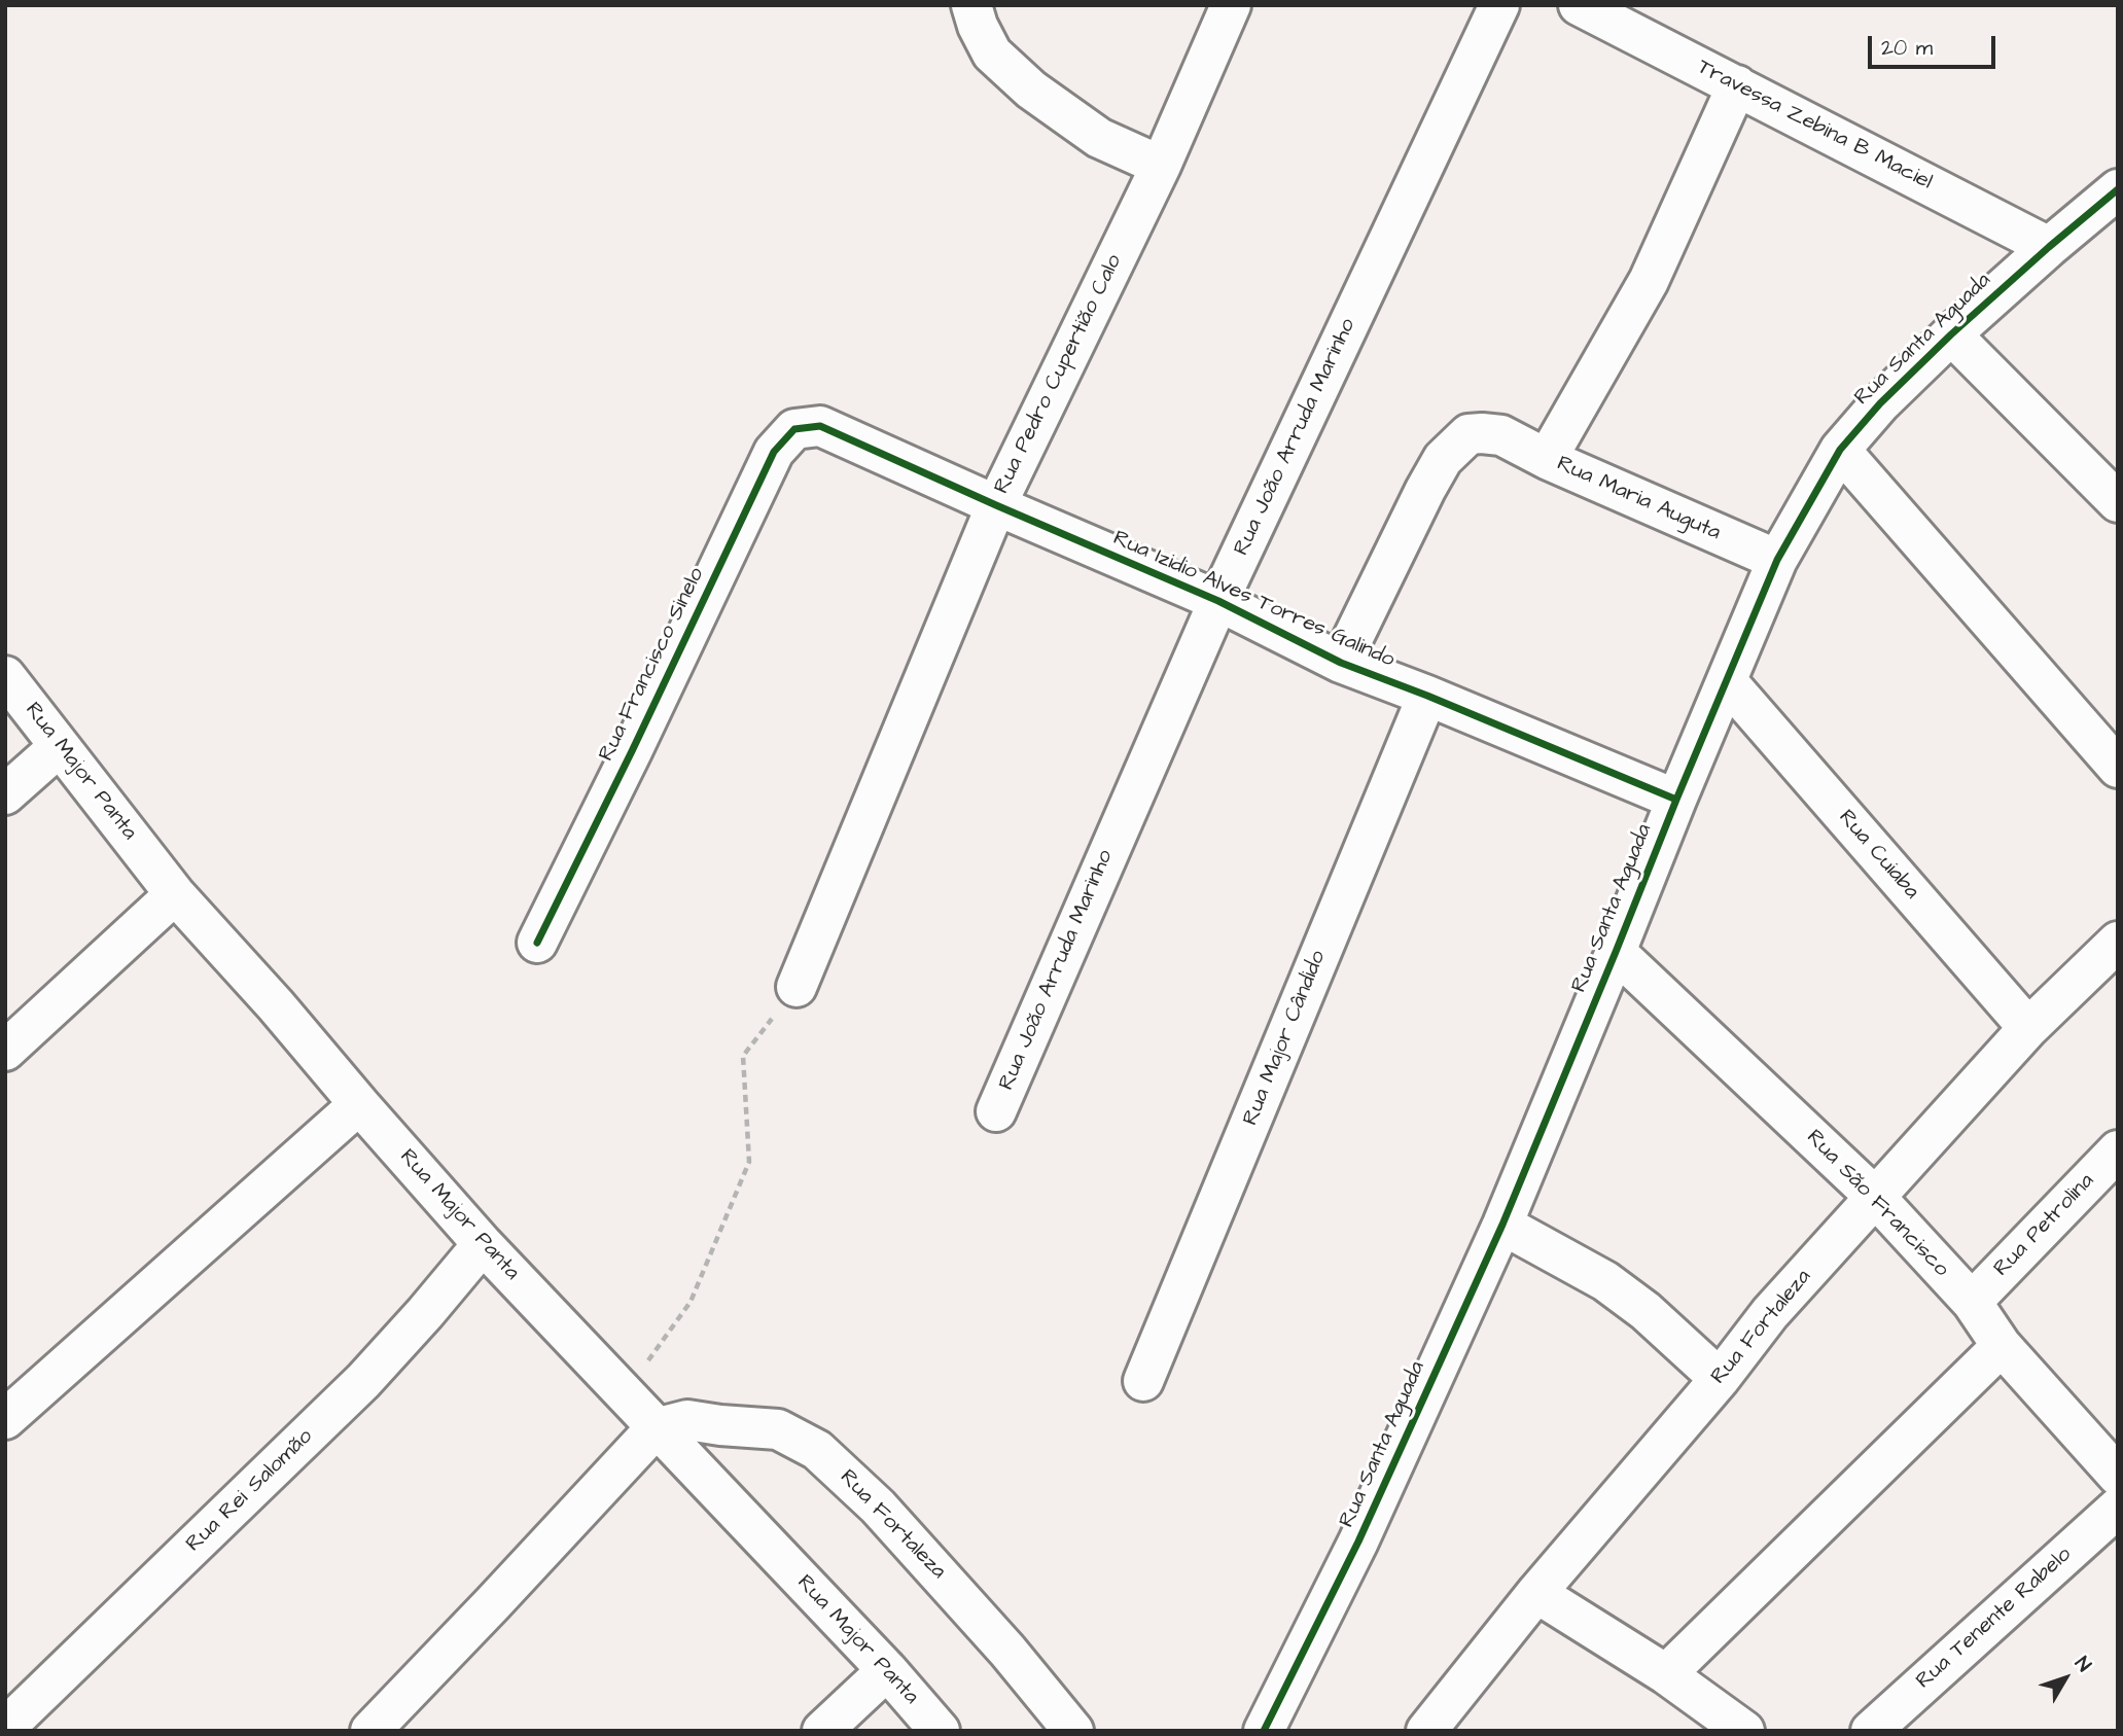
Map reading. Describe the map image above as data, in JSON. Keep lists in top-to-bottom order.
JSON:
{
  "streets": {
    "street": [
      "Travessa Zebina B Maciel",
      "Rua Santa Aguada",
      "Rua Pedro Cupertião Calo",
      "Rua João Arruda Marinho",
      "Rua Maria Auguta",
      "Rua Izidio Alves Torres Galindo",
      "Rua Francisco Sinelo",
      "Rua Major Panta",
      "Rua Cuiaba",
      "Rua Major Cândido",
      "Rua São Francisco",
      "Rua Petrolina",
      "Rua Fortaleza",
      "Rua Rei Salomão",
      "Rua Tenente Rabelo"
    ]
  },
  "crossings": [
    ["Travessa Zebina B Maciel", "Rua Santa Aguada"],
    ["Rua Santa Aguada", "Rua Maria Auguta"],
    ["Rua Santa Aguada", "Rua Izidio Alves Torres Galindo"],
    ["Rua Santa Aguada", "Rua Cuiaba"],
    ["Rua Santa Aguada", "Rua São Francisco"],
    ["Rua Pedro Cupertião Calo", "Rua Izidio Alves Torres Galindo"],
    ["Rua João Arruda Marinho", "Rua Izidio Alves Torres Galindo"],
    ["Rua Maria Auguta", "Rua Izidio Alves Torres Galindo"],
    ["Rua Izidio Alves Torres Galindo", "Rua Francisco Sinelo"],
    ["Rua Izidio Alves Torres Galindo", "Rua Major Cândido"],
    ["Rua Major Panta", "Rua Fortaleza"],
    ["Rua Major Panta", "Rua Rei Salomão"],
    ["Rua Cuiaba", "Rua Fortaleza"],
    ["Rua São Francisco", "Rua Petrolina"],
    ["Rua São Francisco", "Rua Fortaleza"]
  ],
  "scale_bar": "20 m",
  "north": "top right"
}
